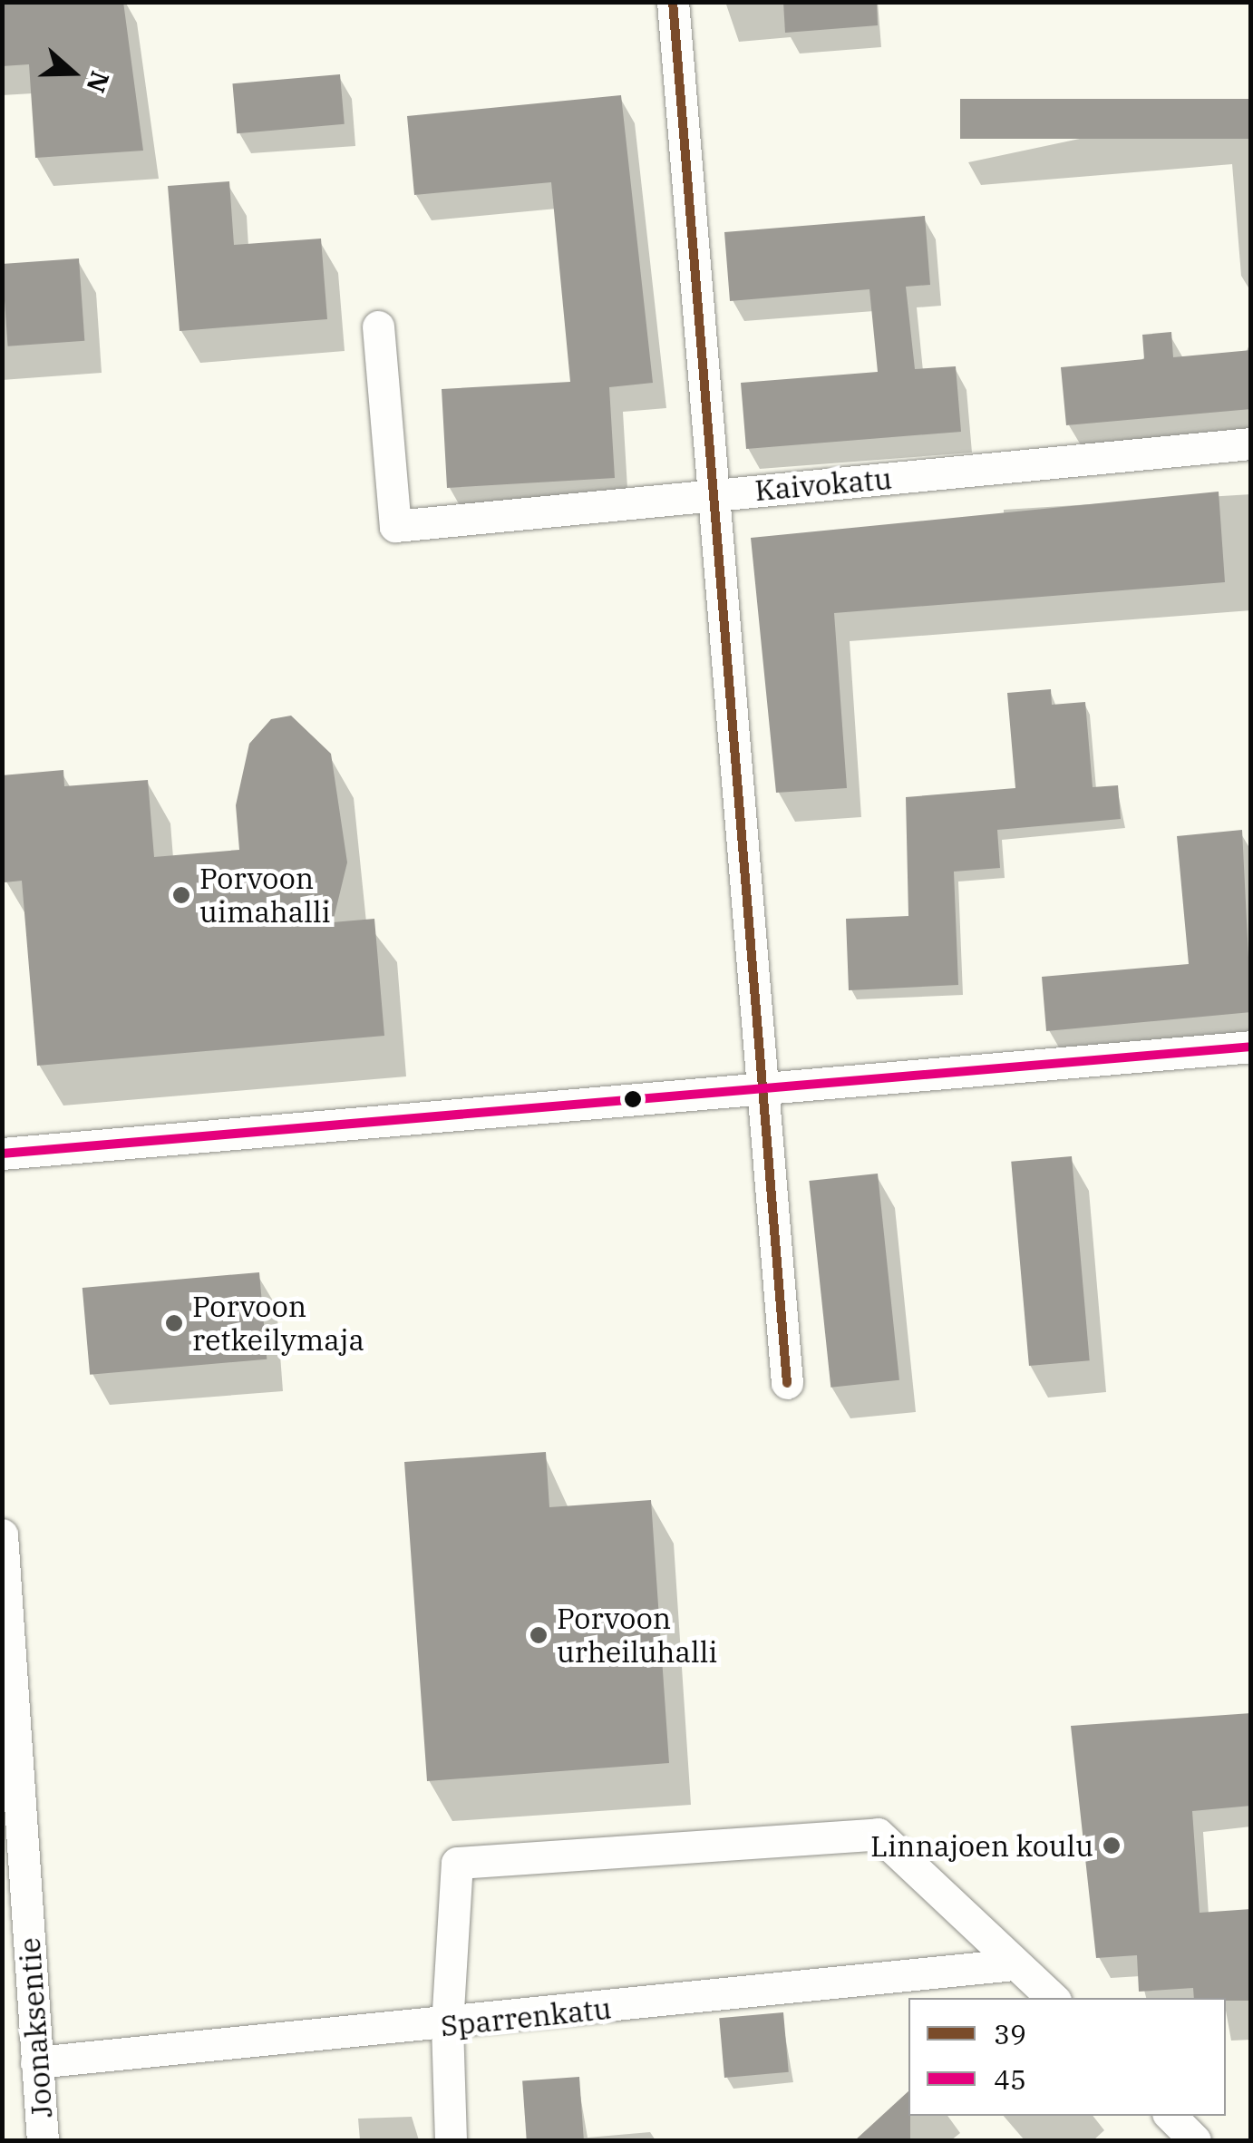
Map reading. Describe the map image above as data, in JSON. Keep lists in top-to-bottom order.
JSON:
{
  "streets": {
    "street": ["Kaivokatu", "Sparrenkatu", "Joonaksentie"]
  },
  "crossings": [
    ["Sparrenkatu", "Joonaksentie"]
  ],
  "places": [
    "Porvoon uimahalli",
    "Porvoon retkeilymaja",
    "Porvoon urheiluhalli",
    "Linnajoen koulu"
  ],
  "lines": ["transit line 39", "transit line 45"],
  "legend": ["39", "45"],
  "north": "right"
}
